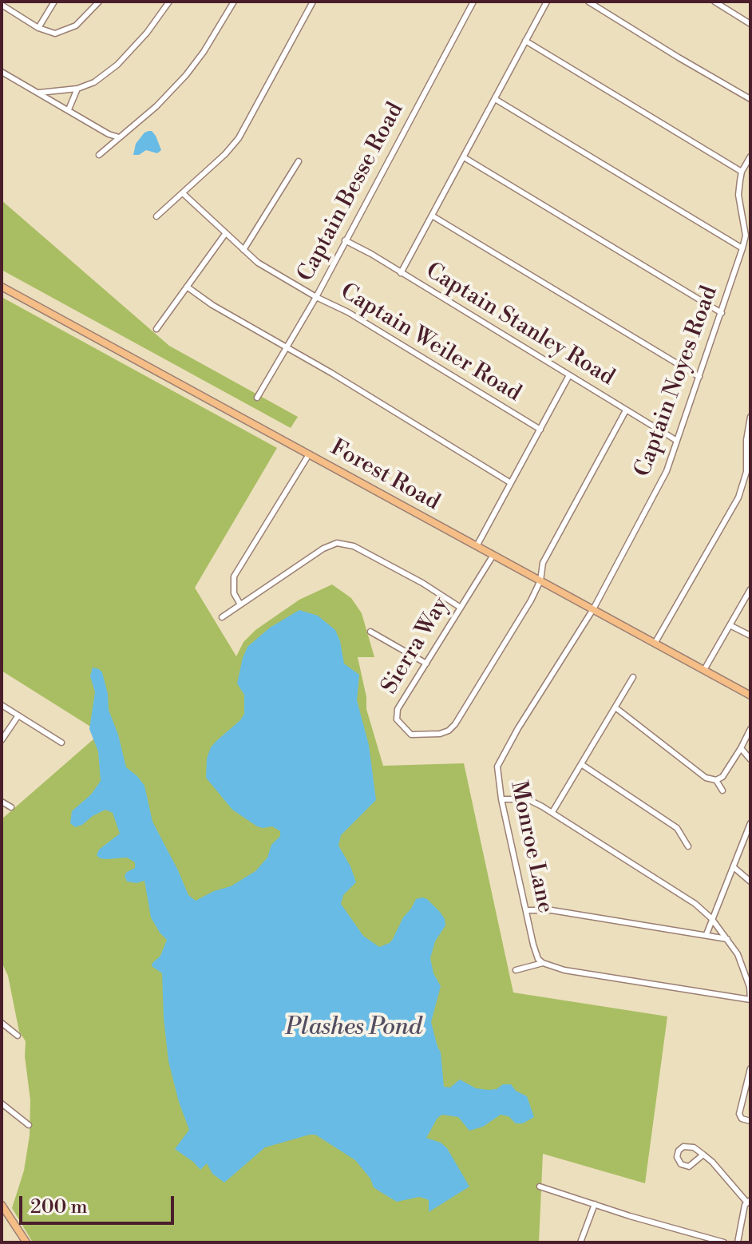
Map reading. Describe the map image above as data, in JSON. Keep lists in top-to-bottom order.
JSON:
{
  "streets": {
    "main road": ["Forest Road"],
    "street": [
      "Captain Besse Road",
      "Captain Stanley Road",
      "Captain Weiler Road",
      "Captain Noyes Road",
      "Sierra Way",
      "Monroe Lane"
    ]
  },
  "crossings": [
    ["Captain Besse Road", "Captain Stanley Road"],
    ["Captain Besse Road", "Captain Weiler Road"],
    ["Captain Stanley Road", "Captain Noyes Road"],
    ["Captain Noyes Road", "Forest Road"],
    ["Captain Noyes Road", "Monroe Lane"],
    ["Forest Road", "Sierra Way"],
    ["Forest Road", "Monroe Lane"]
  ],
  "water": ["Plashes Pond"],
  "scale_bar": "200 m"
}
